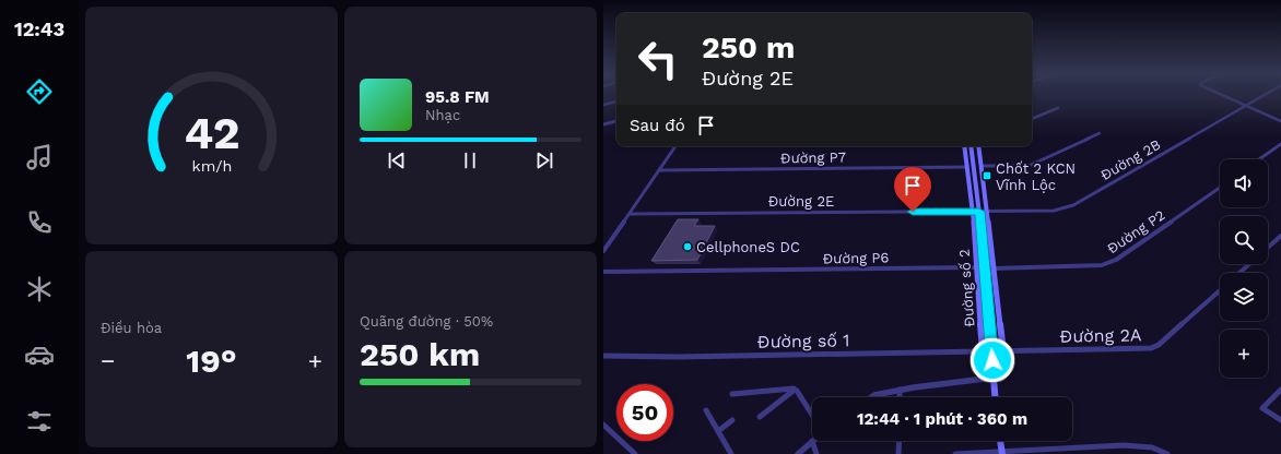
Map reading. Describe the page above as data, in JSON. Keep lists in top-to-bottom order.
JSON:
{
  "streets": {
    "main road": ["Đường số 2"],
    "street": [
      "Đường P7",
      "Đường 2B",
      "Đường 2E",
      "Đường P2",
      "Đường P6",
      "Đường 2A",
      "Đường số 1"
    ]
  },
  "crossings": [
    ["Đường P7", "Đường số 2"],
    ["Đường 2B", "Đường 2E"],
    ["Đường 2B", "Đường số 2"],
    ["Đường 2E", "Đường số 2"],
    ["Đường P2", "Đường số 2"],
    ["Đường P6", "Đường số 2"],
    ["Đường số 2", "Đường 2A"],
    ["Đường số 2", "Đường số 1"],
    ["Đường 2A", "Đường số 1"]
  ],
  "places": {
    "transit": ["Chốt 2 KCN Vĩnh Lộc"],
    "other": ["CellphoneS DC"]
  },
  "page": {
    "tabs": "12:43",
    "turn": ["250 m", "Đường 2E"],
    "song": ["95.8 FM", "Nhạc"],
    "then": "Sau đó",
    "map_buttons": "+",
    "tile": [
      "Điều hòa",
      ["Quãng đường · 50%", "250 km"]
    ],
    "heat": ["−", "19°", "+"],
    "limit": "50",
    "trip": "12:44 · 1 phút · 360 m",
    "gauge": ["42", "km/h"]
  }
}
